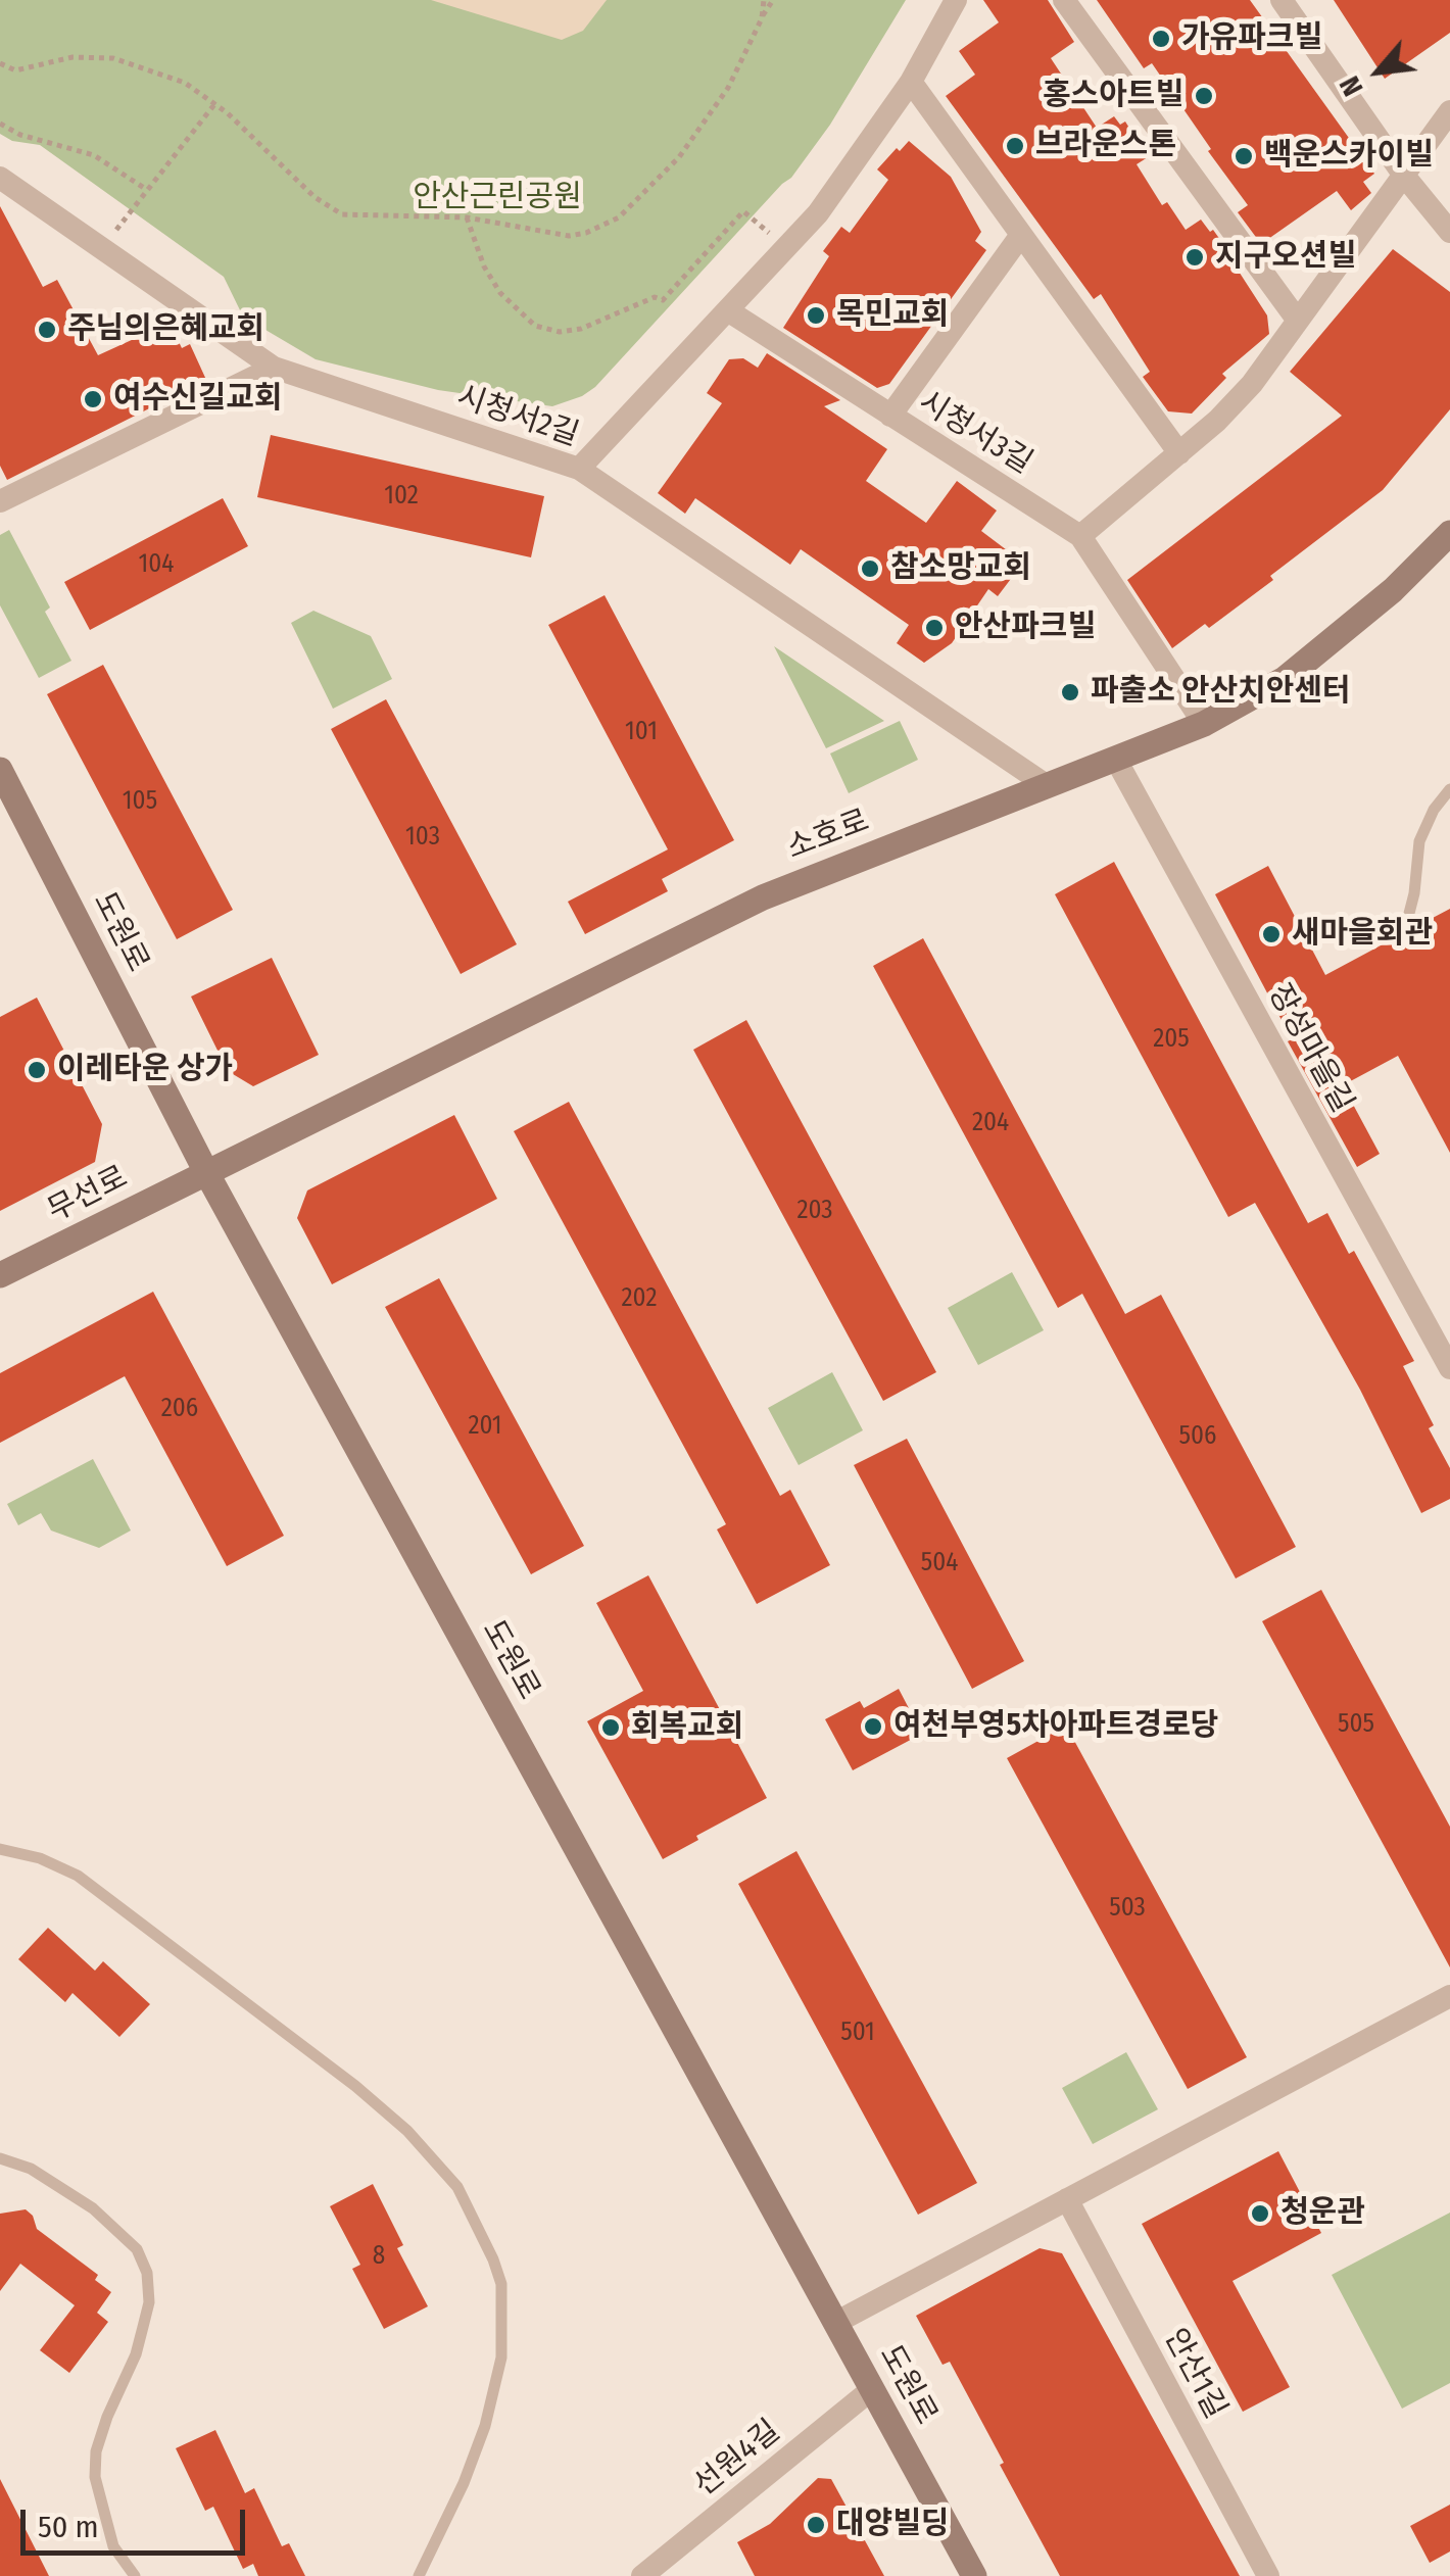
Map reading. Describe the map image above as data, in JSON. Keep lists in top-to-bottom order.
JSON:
{
  "streets": {
    "street": [
      "시청서2길",
      "시청서3길",
      "소호로",
      "도원로",
      "장성마을길",
      "무선로",
      "안산1길",
      "선원4길"
    ]
  },
  "crossings": [
    ["시청서2길", "소호로"],
    ["소호로", "도원로"],
    ["소호로", "장성마을길"],
    ["소호로", "무선로"],
    ["도원로", "무선로"],
    ["도원로", "선원4길"]
  ],
  "parks": ["안산근린공원"],
  "places": [
    "가유파크빌",
    "홍스아트빌",
    "브라운스톤",
    "백운스카이빌",
    "지구오션빌",
    "목민교회",
    "주님의은혜교회",
    "여수신길교회",
    "참소망교회",
    "안산파크빌",
    "파출소 안산치안센터",
    "새마을회관",
    "이레타운 상가",
    "여천부영5차아파트경로당",
    "회복교회",
    "청운관",
    "대양빌딩"
  ],
  "house_numbers": [
    "102",
    "104",
    "101",
    "105",
    "103",
    "205",
    "204",
    "203",
    "202",
    "206",
    "201",
    "506",
    "504",
    "505",
    "503",
    "501",
    "8"
  ],
  "scale_bar": "50 m",
  "north": "bottom left"
}
